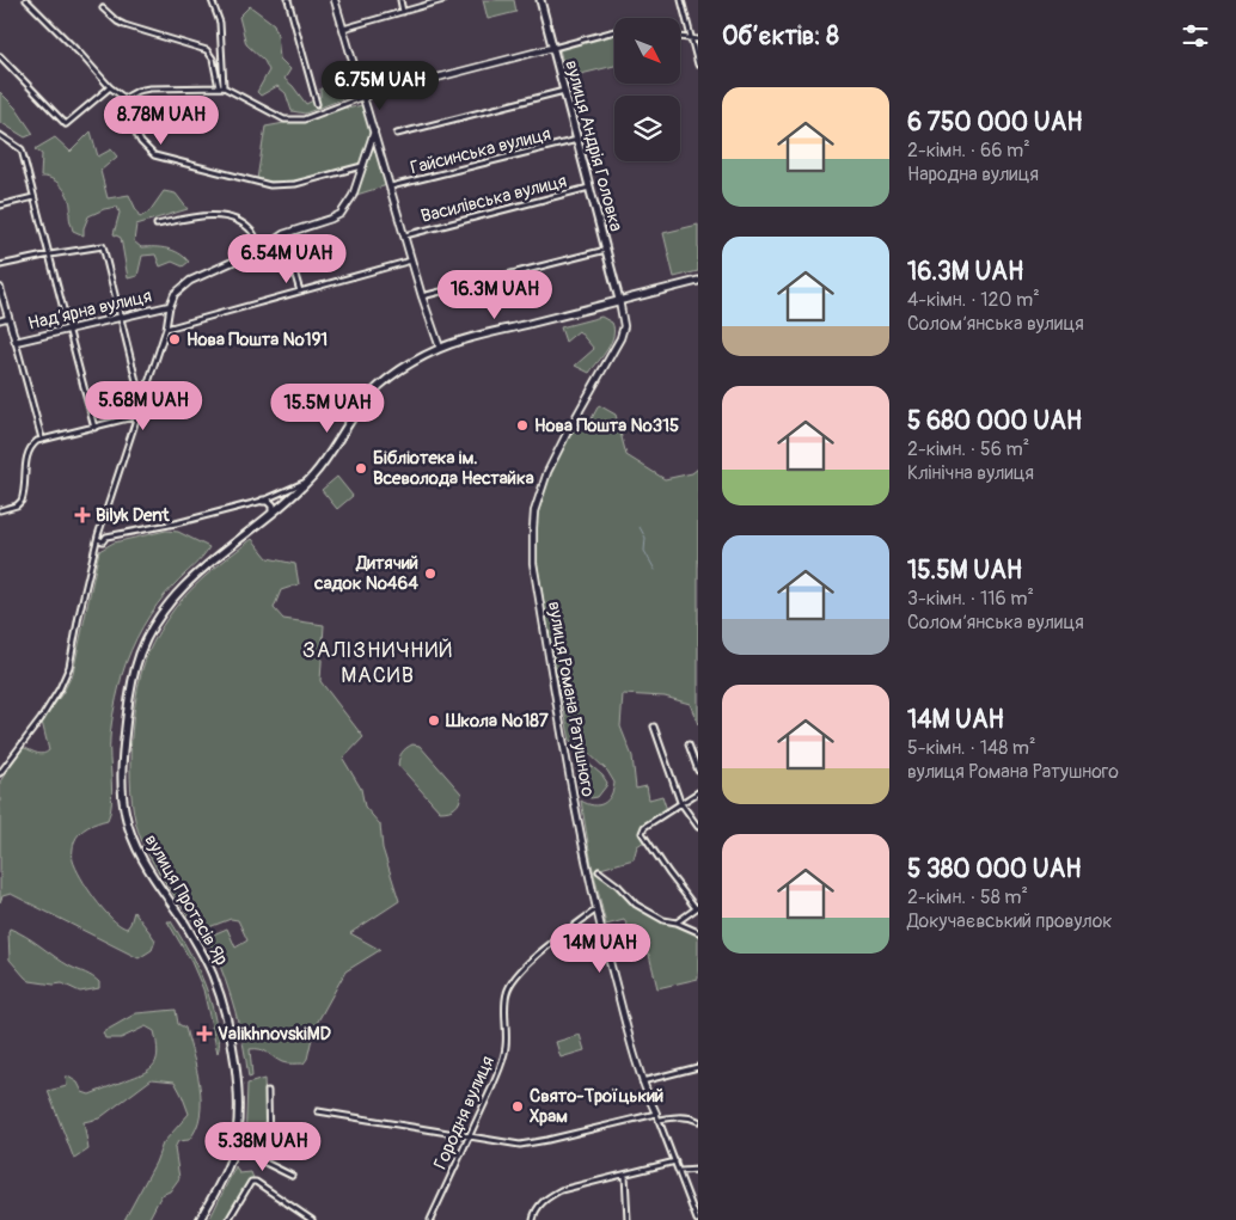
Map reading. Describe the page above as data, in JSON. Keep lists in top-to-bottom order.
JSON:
{
  "streets": {
    "main road": ["вулиця Андрія Головка", "вулиця Протасів Яр"],
    "street": [
      "Гайсинська вулиця",
      "Василівська вулиця",
      "Надʼярна вулиця",
      "вулиця Романа Ратушного",
      "Городня вулиця"
    ]
  },
  "crossings": [
    ["вулиця Андрія Головка", "Гайсинська вулиця"],
    ["вулиця Андрія Головка", "Василівська вулиця"],
    ["вулиця Андрія Головка", "вулиця Романа Ратушного"],
    ["вулиця Андрія Головка", "вулиця Протасів Яр"],
    ["вулиця Романа Ратушного", "вулиця Протасів Яр"],
    ["вулиця Романа Ратушного", "Городня вулиця"]
  ],
  "districts": ["ЗАЛІЗНИЧНИЙ МАСИВ"],
  "places": {
    "other": [
      "Нова Пошта №191",
      "Нова Пошта №315",
      "Бібліотека ім. Всеволода Нестайка",
      "Дитячий садок №464",
      "Школа №187",
      "Свято-Троїцький Храм"
    ],
    "health": ["Bilyk Dent", "ValikhnovskiMD"]
  },
  "north": "bottom right",
  "page": {
    "heading": "Об’єктів: 8",
    "price": [
      "6.75M UAH",
      "8.78M UAH",
      "6.54M UAH",
      "16.3M UAH",
      "5.68M UAH",
      "15.5M UAH",
      "14M UAH",
      "5.38M UAH"
    ],
    "list": [
      {
        "name": "6 750 000 UAH",
        "note": "2-кімн. · 66 m² · Народна вулиця"
      },
      {
        "name": "16.3M UAH",
        "note": "4-кімн. · 120 m² · Соломʼянська вулиця"
      },
      {
        "name": "5 680 000 UAH",
        "note": "2-кімн. · 56 m² · Клінічна вулиця"
      },
      {
        "name": "15.5M UAH",
        "note": "3-кімн. · 116 m² · Соломʼянська вулиця"
      },
      {
        "name": "14M UAH",
        "note": "5-кімн. · 148 m² · вулиця Романа Ратушного"
      },
      {
        "name": "5 380 000 UAH",
        "note": "2-кімн. · 58 m² · Докучаєвський провулок"
      }
    ]
  }
}
